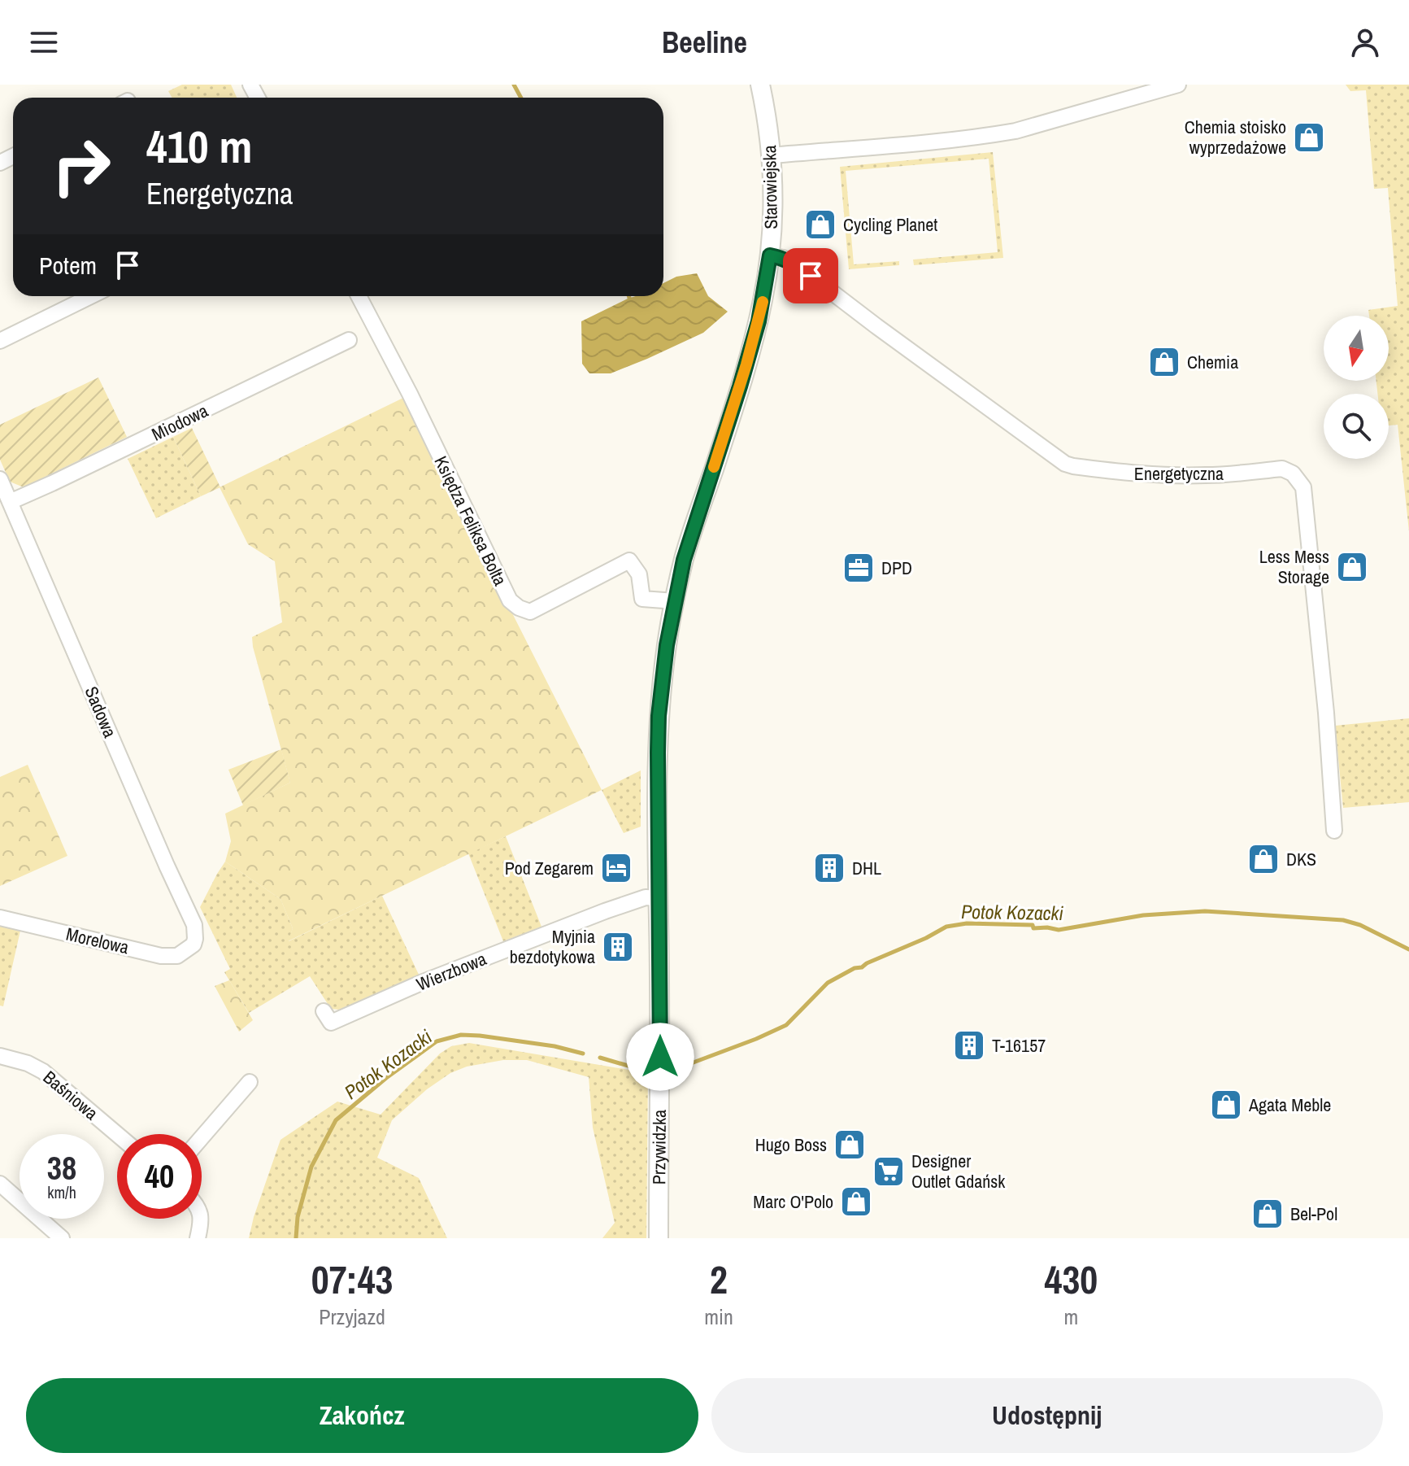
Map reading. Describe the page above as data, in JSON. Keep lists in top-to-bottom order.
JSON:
{
  "streets": {
    "street": [
      "Starowiejska",
      "Miodowa",
      "Energetyczna",
      "Księdza Feliksa Bolta",
      "Sadowa",
      "Morelowa",
      "Wierzbowa",
      "Baśniowa",
      "Przywidzka"
    ]
  },
  "crossings": [
    ["Starowiejska", "Energetyczna"],
    ["Starowiejska", "Księdza Feliksa Bolta"],
    ["Starowiejska", "Wierzbowa"],
    ["Starowiejska", "Przywidzka"],
    ["Miodowa", "Sadowa"],
    ["Sadowa", "Morelowa"]
  ],
  "water": ["Potok Kozacki"],
  "places": {
    "shop": [
      "Chemia stoisko wyprzedażowe",
      "Cycling Planet",
      "Chemia",
      "Less Mess Storage",
      "DKS",
      "Agata Meble",
      "Hugo Boss",
      "Marc O'Polo",
      "Bel-Pol"
    ],
    "office": ["DPD"],
    "hotel": ["Pod Zegarem"],
    "building": ["DHL", "Myjnia bezdotykowa", "T-16157"],
    "supermarket": ["Designer Outlet Gdańsk"]
  },
  "north": "bottom",
  "page": {
    "header": "Beeline",
    "turn": ["410 m", "Energetyczna"],
    "then": "Potem",
    "speed": "38 km/h",
    "limit": "40",
    "eta": [
      "07:43",
      "Przyjazd",
      "2",
      "min",
      "430",
      "m"
    ],
    "buttons": ["Zakończ", "Udostępnij"]
  }
}
